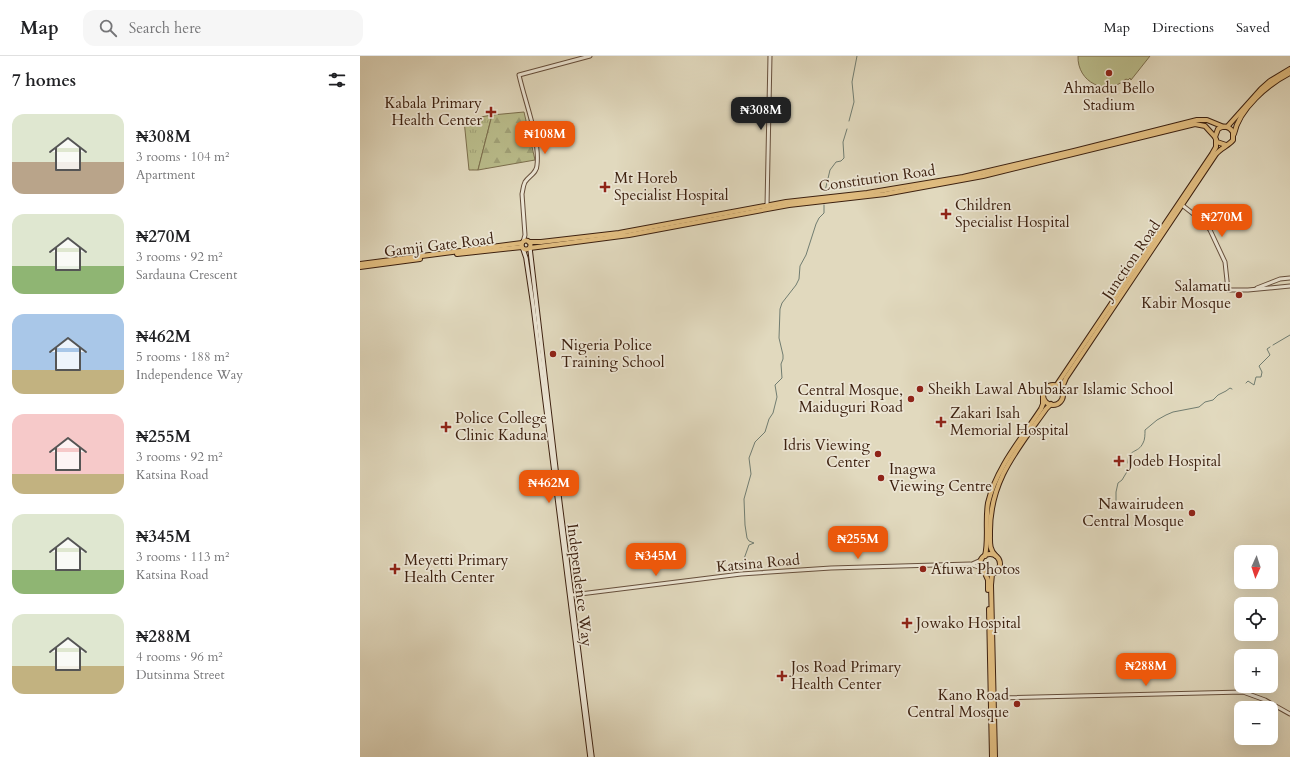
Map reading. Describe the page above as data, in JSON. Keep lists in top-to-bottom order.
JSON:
{
  "streets": {
    "main road": [
      "Constitution Road",
      "Gamji Gate Road",
      "Junction Road",
      "Independence Way"
    ],
    "street": ["Katsina Road"]
  },
  "crossings": [
    ["Constitution Road", "Gamji Gate Road"],
    ["Constitution Road", "Junction Road"],
    ["Constitution Road", "Independence Way"],
    ["Gamji Gate Road", "Independence Way"],
    ["Katsina Road", "Independence Way"]
  ],
  "places": {
    "other": [
      "Ahmadu Bello Stadium",
      "Salamatu Kabir Mosque",
      "Nigeria Police Training School",
      "Sheikh Lawal Abubakar Islamic School",
      "Central Mosque, Maiduguri Road",
      "Idris Viewing Center",
      "Inagwa Viewing Centre",
      "Nawairudeen Central Mosque",
      "Afuwa Photos",
      "Kano Road Central Mosque"
    ],
    "health": [
      "Kabala Primary Health Center",
      "Mt Horeb Specialist Hospital",
      "Children Specialist Hospital",
      "Zakari Isah Memorial Hospital",
      "Police College Clinic Kaduna",
      "Jodeb Hospital",
      "Meyetti Primary Health Center",
      "Jowako Hospital",
      "Jos Road Primary Health Center"
    ]
  },
  "north": "bottom",
  "page": {
    "header": "Map",
    "search": "Search here",
    "nav": ["Map", "Directions", "Saved"],
    "heading": "7 homes",
    "price": [
      "₦308M",
      "₦108M",
      "₦270M",
      "₦462M",
      "₦255M",
      "₦345M",
      "₦288M"
    ],
    "list": [
      {
        "name": "₦308M",
        "note": "3 rooms · 104 m² · Apartment"
      },
      {
        "name": "₦270M",
        "note": "3 rooms · 92 m² · Sardauna Crescent"
      },
      {
        "name": "₦462M",
        "note": "5 rooms · 188 m² · Independence Way"
      },
      {
        "name": "₦255M",
        "note": "3 rooms · 92 m² · Katsina Road"
      },
      {
        "name": "₦345M",
        "note": "3 rooms · 113 m² · Katsina Road"
      },
      {
        "name": "₦288M",
        "note": "4 rooms · 96 m² · Dutsinma Street"
      }
    ],
    "map_buttons": ["+", "−"]
  }
}
